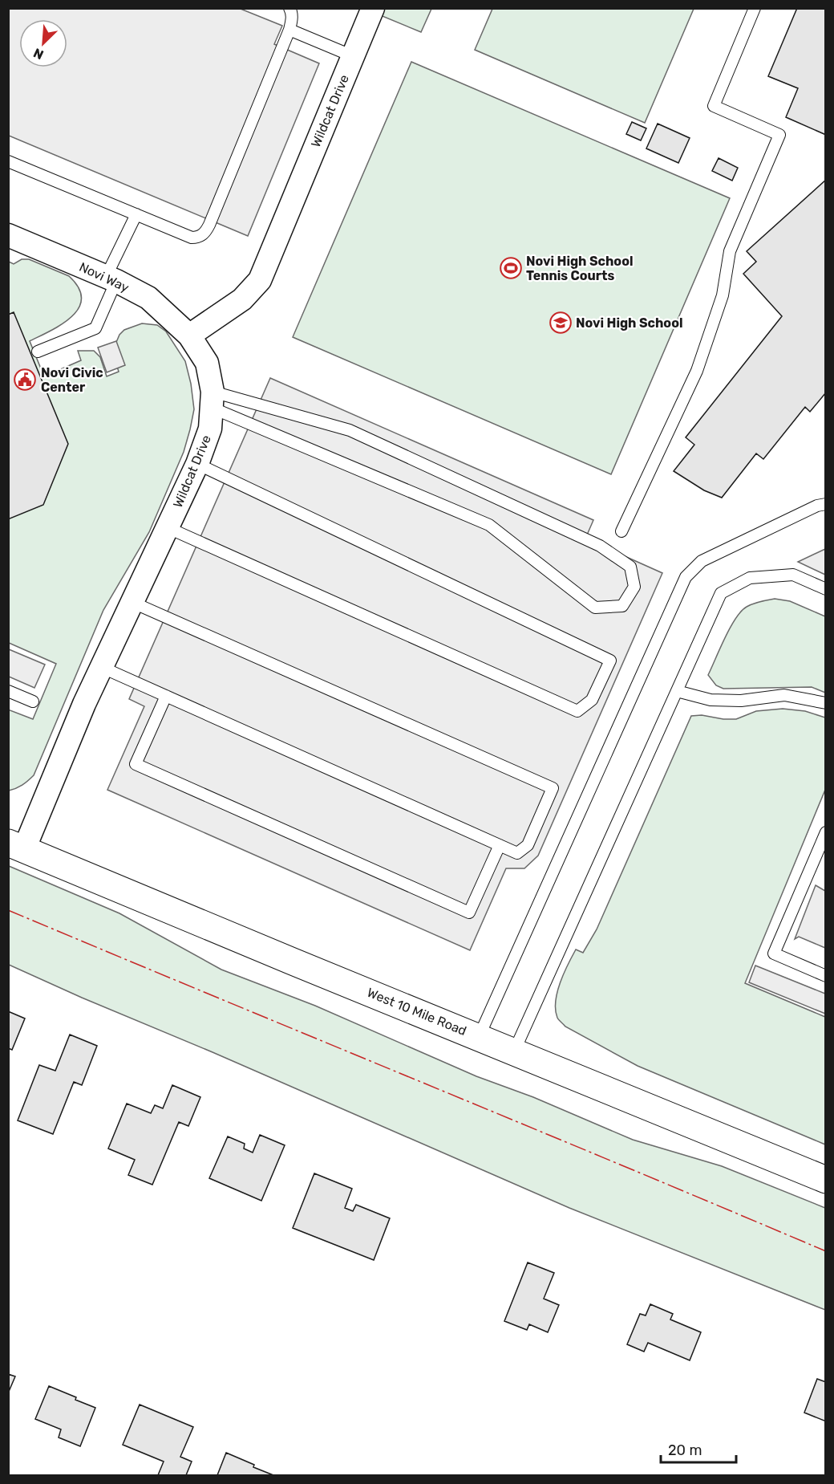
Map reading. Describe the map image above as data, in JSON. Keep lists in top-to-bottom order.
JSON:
{
  "streets": {
    "main road": ["West 10 Mile Road"],
    "street": ["Wildcat Drive", "Novi Way"]
  },
  "crossings": [
    ["Wildcat Drive", "Novi Way"],
    ["Wildcat Drive", "West 10 Mile Road"]
  ],
  "places": {
    "sports": ["Novi High School Tennis Courts"],
    "school or university": ["Novi High School"],
    "public building": ["Novi Civic Center"]
  },
  "scale_bar": "20 m",
  "north": "bottom left"
}
